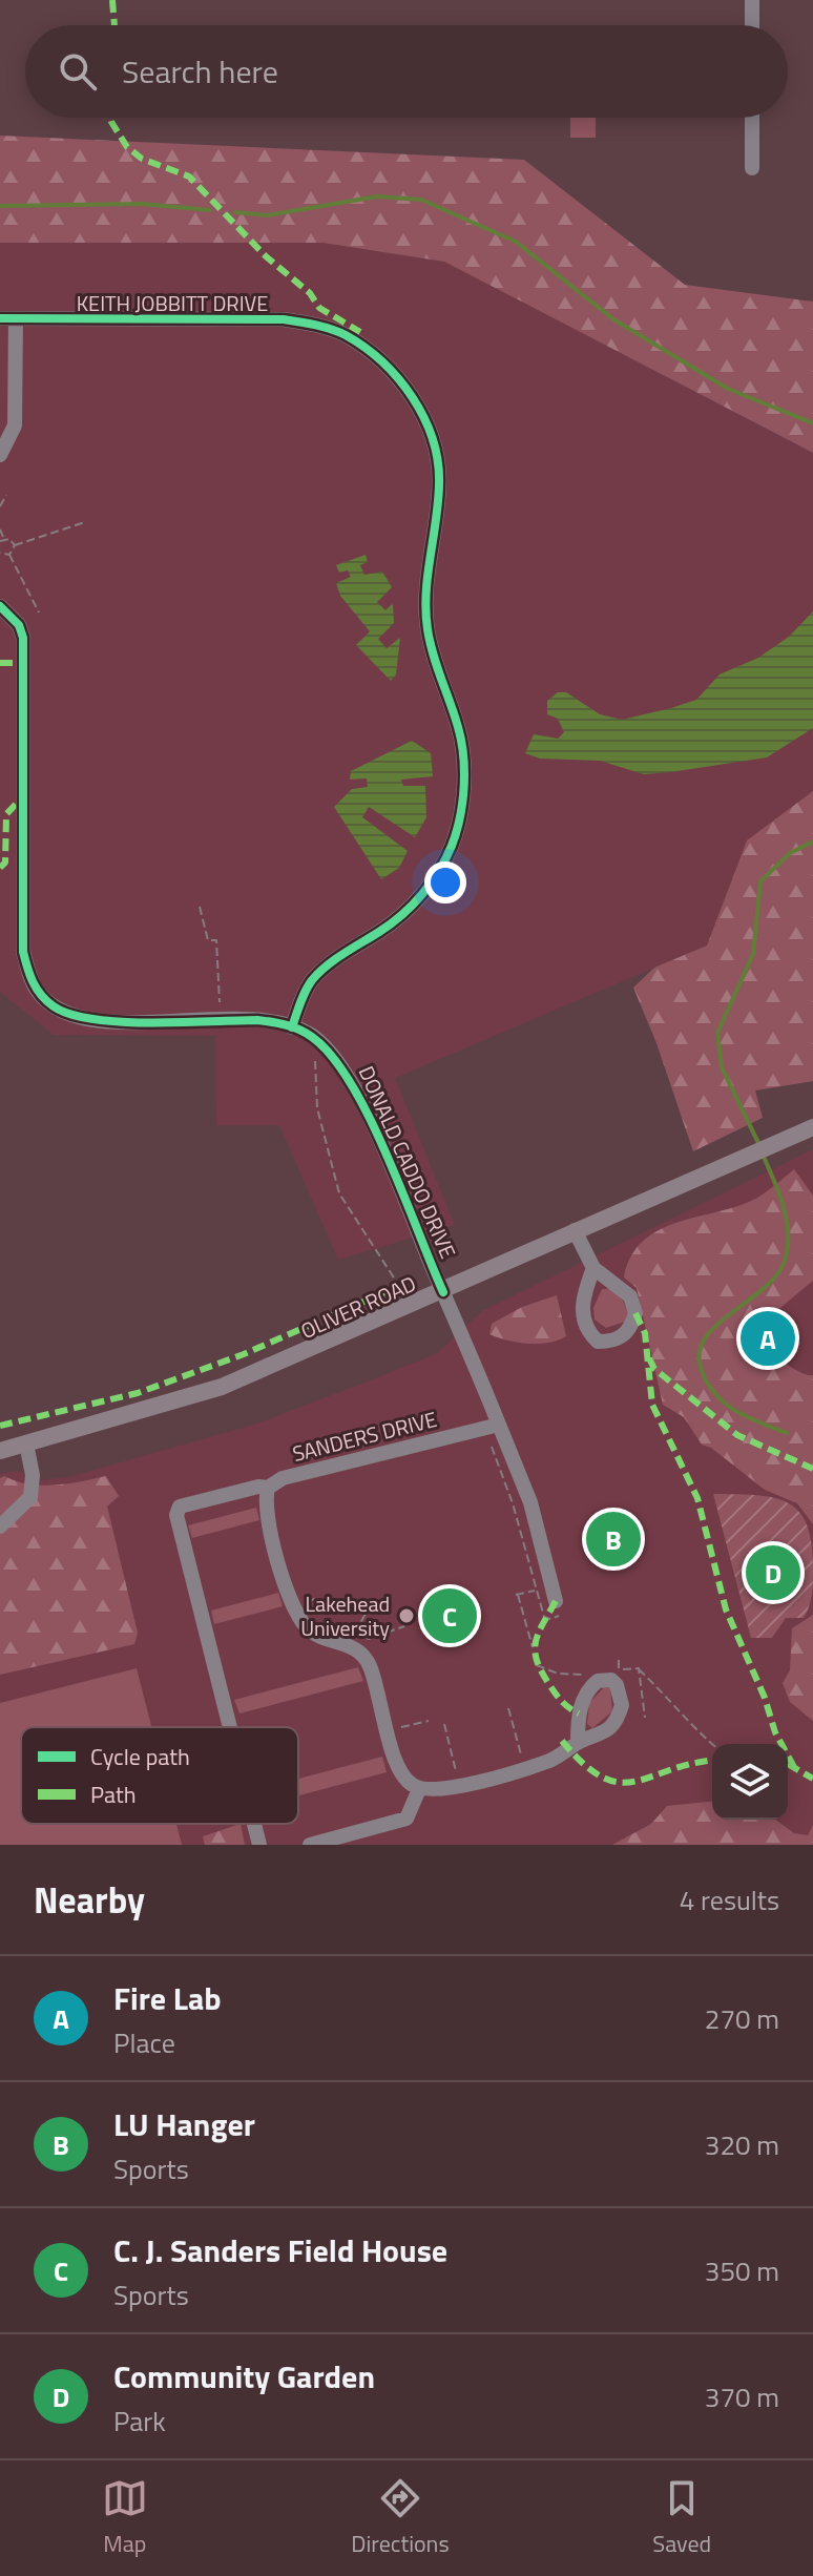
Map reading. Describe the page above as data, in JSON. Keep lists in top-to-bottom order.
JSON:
{
  "streets": {
    "main road": ["OLIVER ROAD"],
    "street": ["KEITH JOBBITT DRIVE", "DONALD CADDO DRIVE", "SANDERS DRIVE"]
  },
  "crossings": [
    ["KEITH JOBBITT DRIVE", "DONALD CADDO DRIVE"],
    ["DONALD CADDO DRIVE", "OLIVER ROAD"]
  ],
  "places": ["Lakehead University"],
  "legend": ["Cycle path", "Path"],
  "page": {
    "search": "Search here",
    "pins": [
      "A",
      "B",
      "D",
      "C"
    ],
    "heading": ["Nearby", "4 results"],
    "list": [
      {
        "mark": "A",
        "name": "Fire Lab",
        "note": "Place",
        "value": "270 m"
      },
      {
        "mark": "B",
        "name": "LU Hanger",
        "note": "Sports",
        "value": "320 m"
      },
      {
        "mark": "C",
        "name": "C. J. Sanders Field House",
        "note": "Sports",
        "value": "350 m"
      },
      {
        "mark": "D",
        "name": "Community Garden",
        "note": "Park",
        "value": "370 m"
      }
    ],
    "nav": ["Map", "Directions", "Saved"]
  }
}
